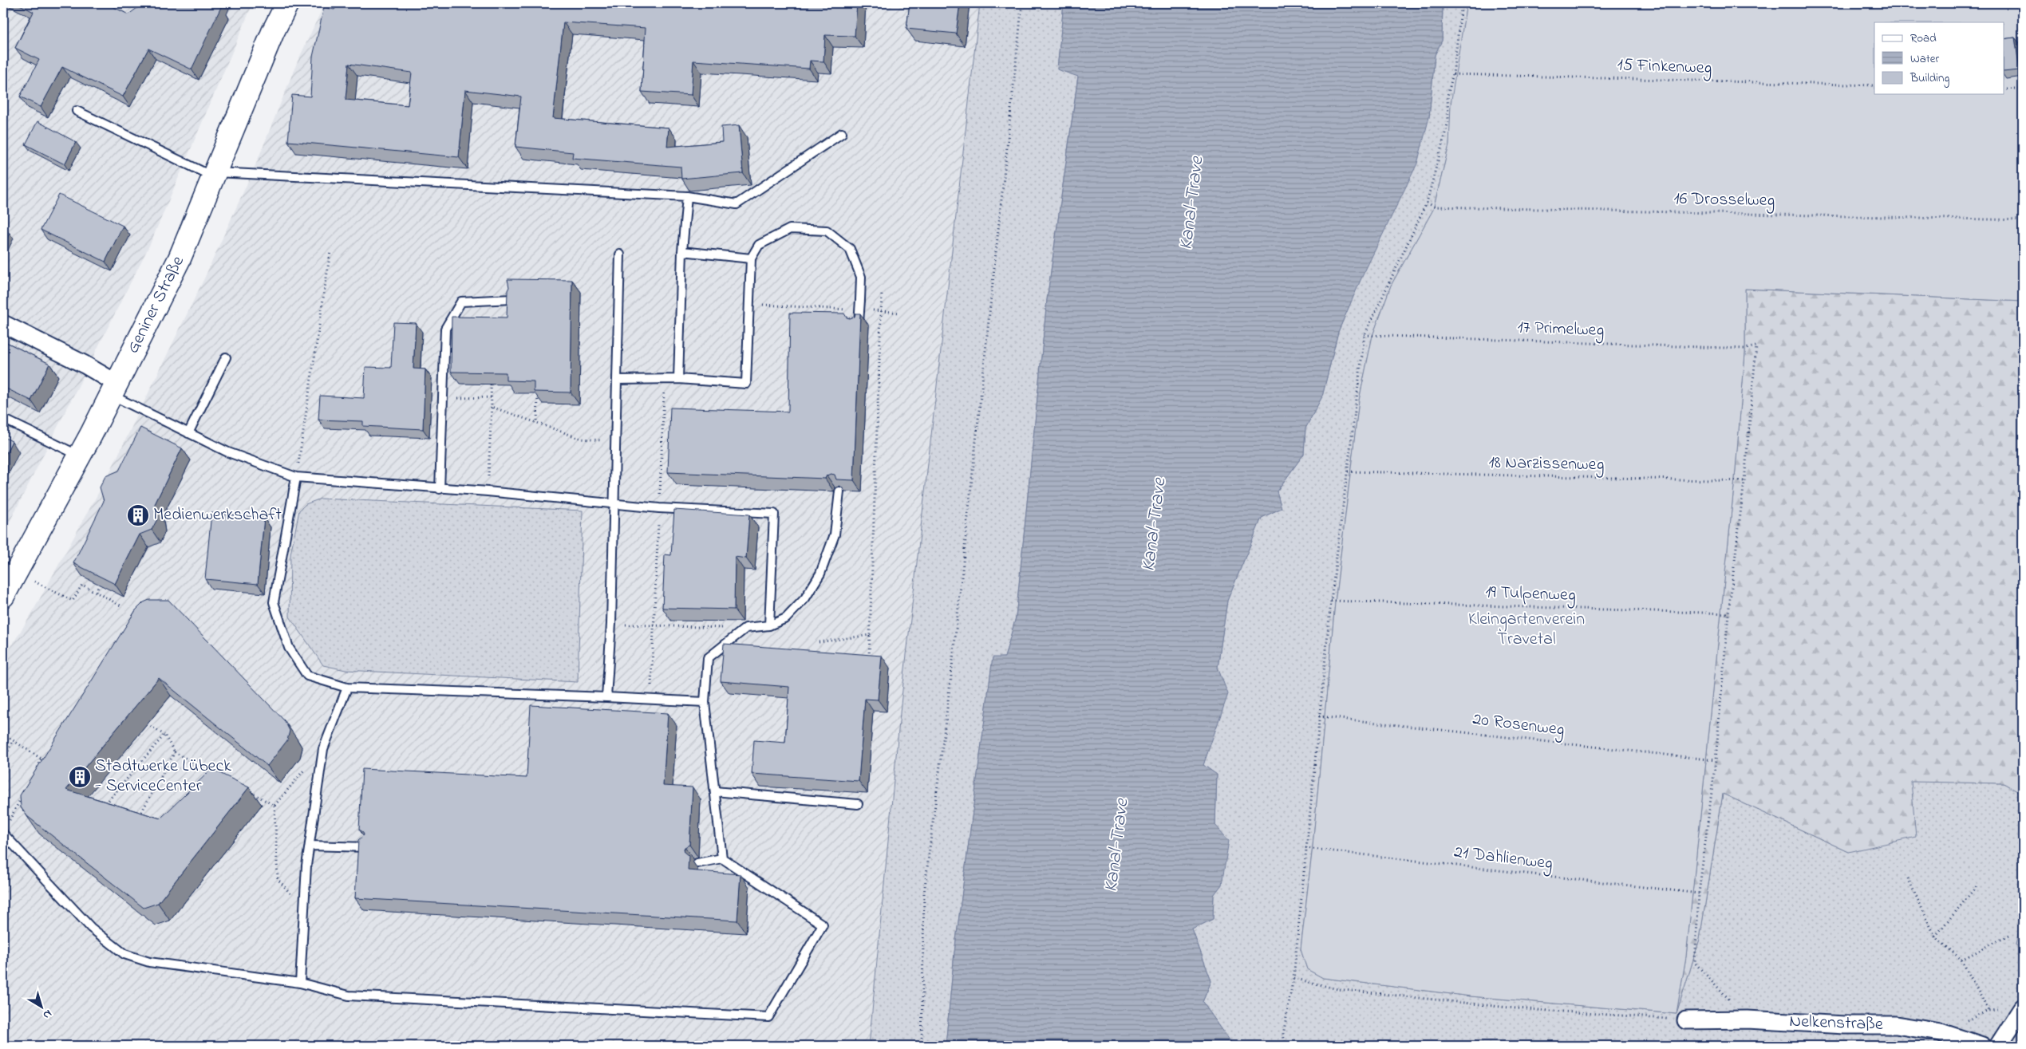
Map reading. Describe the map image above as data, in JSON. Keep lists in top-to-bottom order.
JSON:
{
  "streets": {
    "main road": ["Geniner Straße"],
    "street": ["Nelkenstraße"],
    "path": [
      "15 Finkenweg",
      "16 Drosselweg",
      "17 Primelweg",
      "18 Narzissenweg",
      "19 Tulpenweg",
      "20 Rosenweg",
      "21 Dahlienweg"
    ]
  },
  "crossings": [
    ["17 Primelweg", "18 Narzissenweg"]
  ],
  "water": ["Kanal-Trave"],
  "parks": ["Kleingartenverein Travetal"],
  "places": {
    "building": ["Medienwerkschaft", "Stadtwerke Lübeck - ServiceCenter"]
  },
  "legend": ["Road", "Water", "Building"],
  "north": "bottom right"
}
